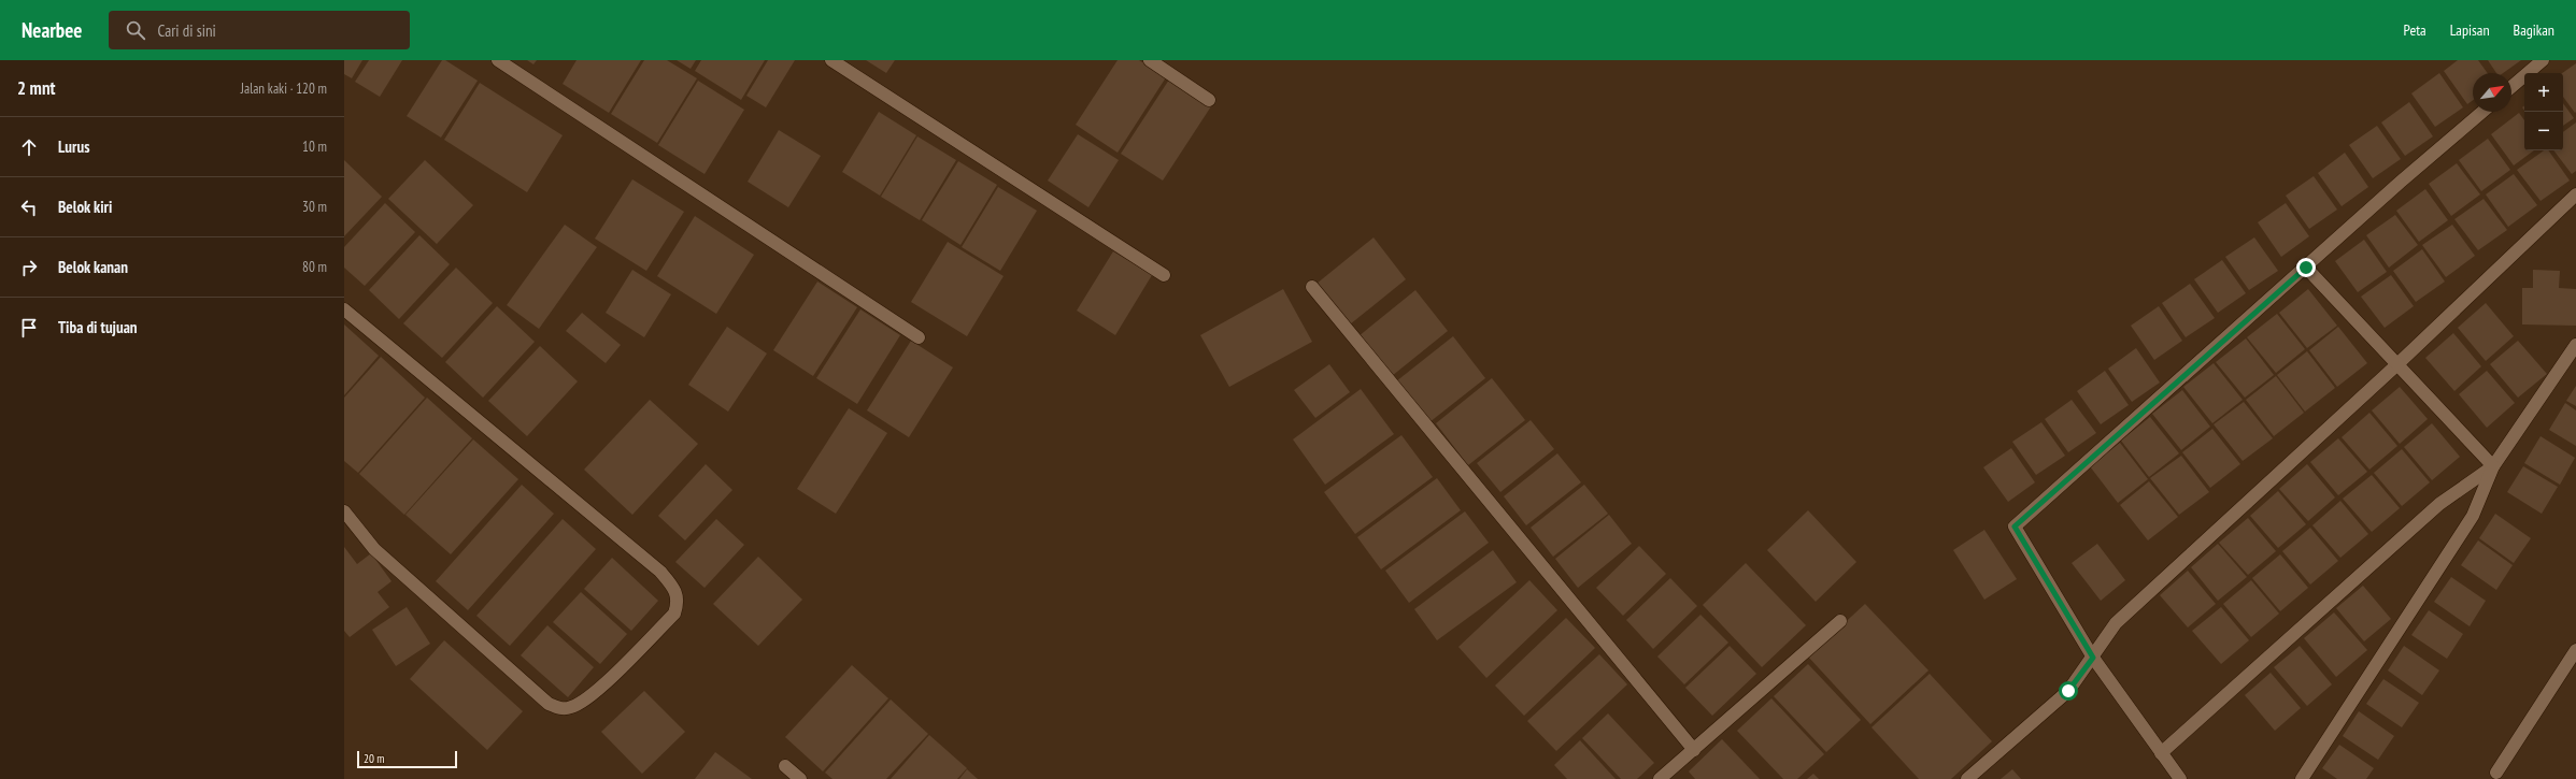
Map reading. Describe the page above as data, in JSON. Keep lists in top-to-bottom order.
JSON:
{
  "scale_bar": "20 m",
  "north": "top right",
  "page": {
    "header": "Nearbee",
    "search": "Cari di sini",
    "nav": ["Peta", "Lapisan", "Bagikan"],
    "heading": ["2 mnt", "Jalan kaki · 120 m"],
    "map_buttons": ["+", "−"],
    "list": [
      ["Lurus", "10 m"],
      ["Belok kiri", "30 m"],
      ["Belok kanan", "80 m"],
      "Tiba di tujuan"
    ],
    "scale": "20 m"
  }
}
